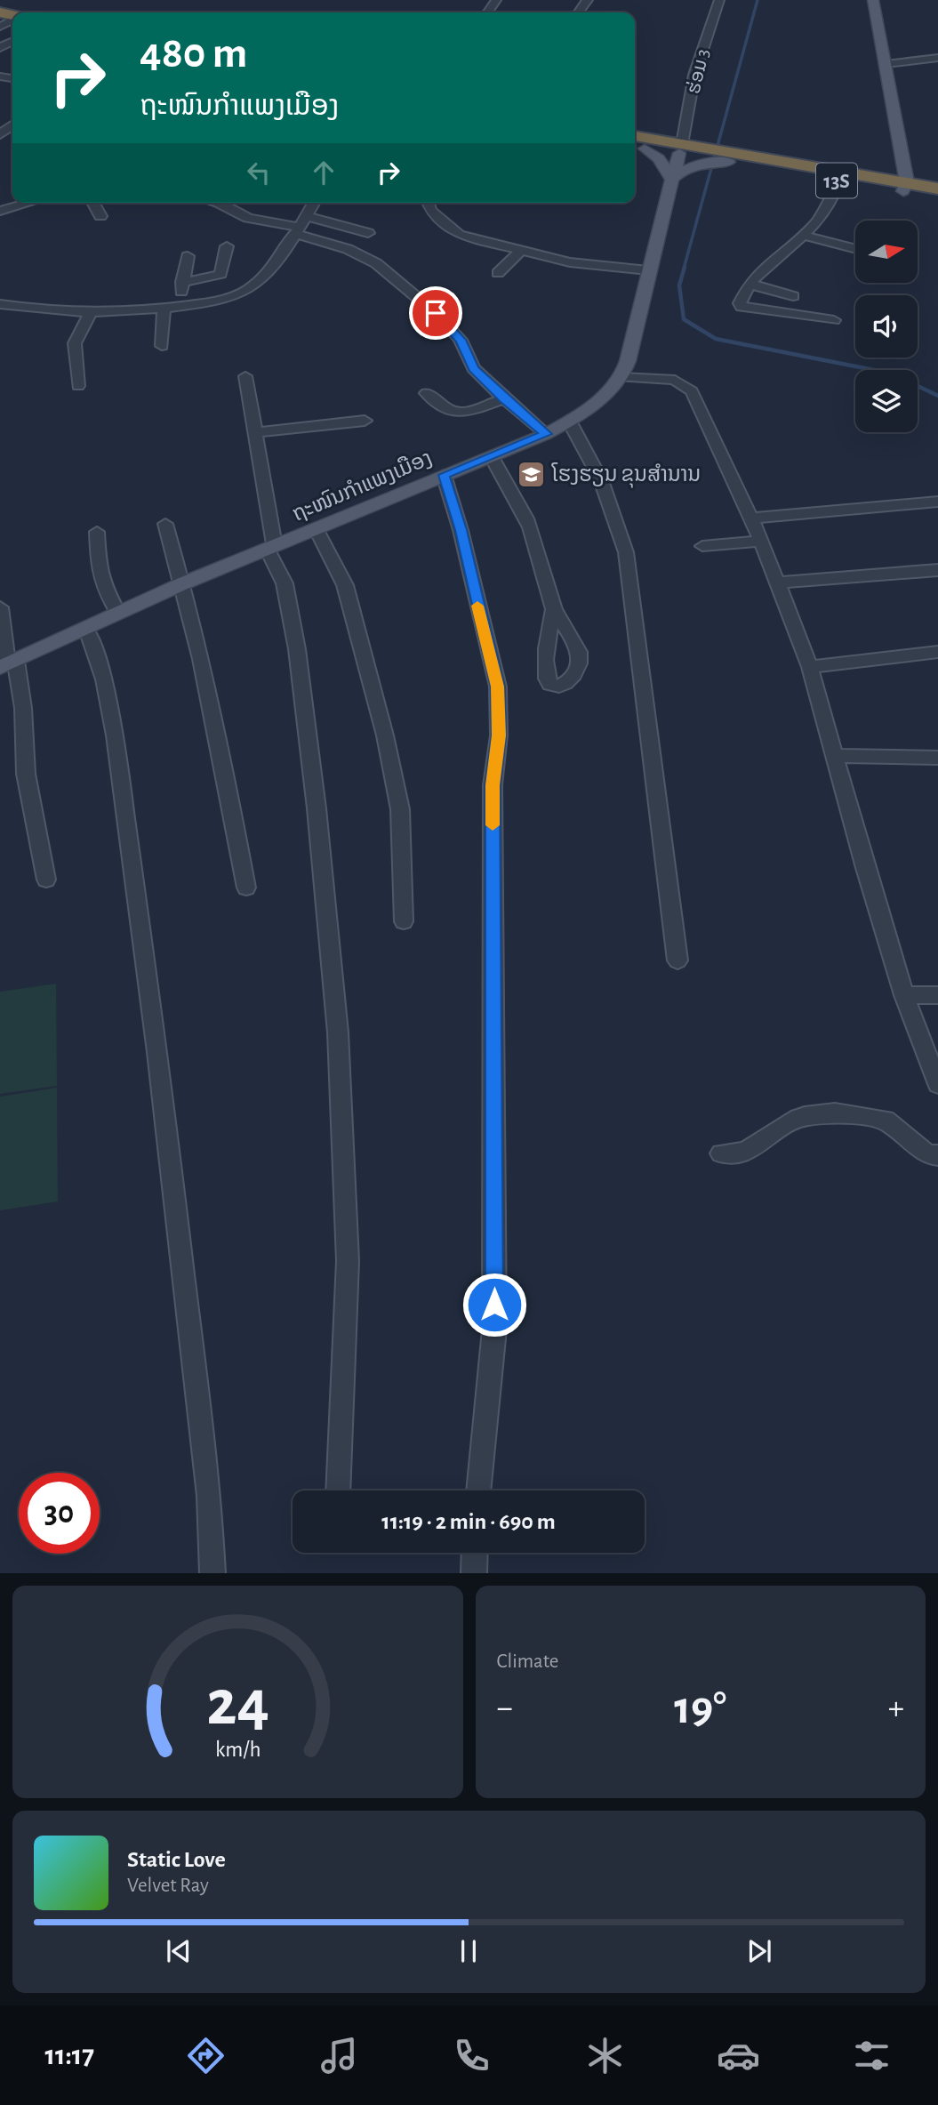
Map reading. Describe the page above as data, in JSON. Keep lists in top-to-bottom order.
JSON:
{
  "streets": {
    "highway": ["13S"],
    "main road": ["ຖະໜົນກຳແພງເມືອງ"],
    "street": ["ຮ່ອມ 3"]
  },
  "crossings": [
    ["ຮ່ອມ 3", "13S"],
    ["ຮ່ອມ 3", "ຖະໜົນກຳແພງເມືອງ"],
    ["13S", "ຖະໜົນກຳແພງເມືອງ"]
  ],
  "places": {
    "school or university": ["ໂຮງຮຽນ ຂຸນສຳນານ"]
  },
  "north": "right",
  "page": {
    "turn": ["480 m", "ຖະໜົນກຳແພງເມືອງ"],
    "limit": "30",
    "trip": "11:19 · 2 min · 690 m",
    "tile": "Climate",
    "heat": ["−", "19°", "+"],
    "song": ["Static Love", "Velvet Ray"],
    "tabs": "11:17",
    "gauge": ["24", "km/h"]
  }
}
